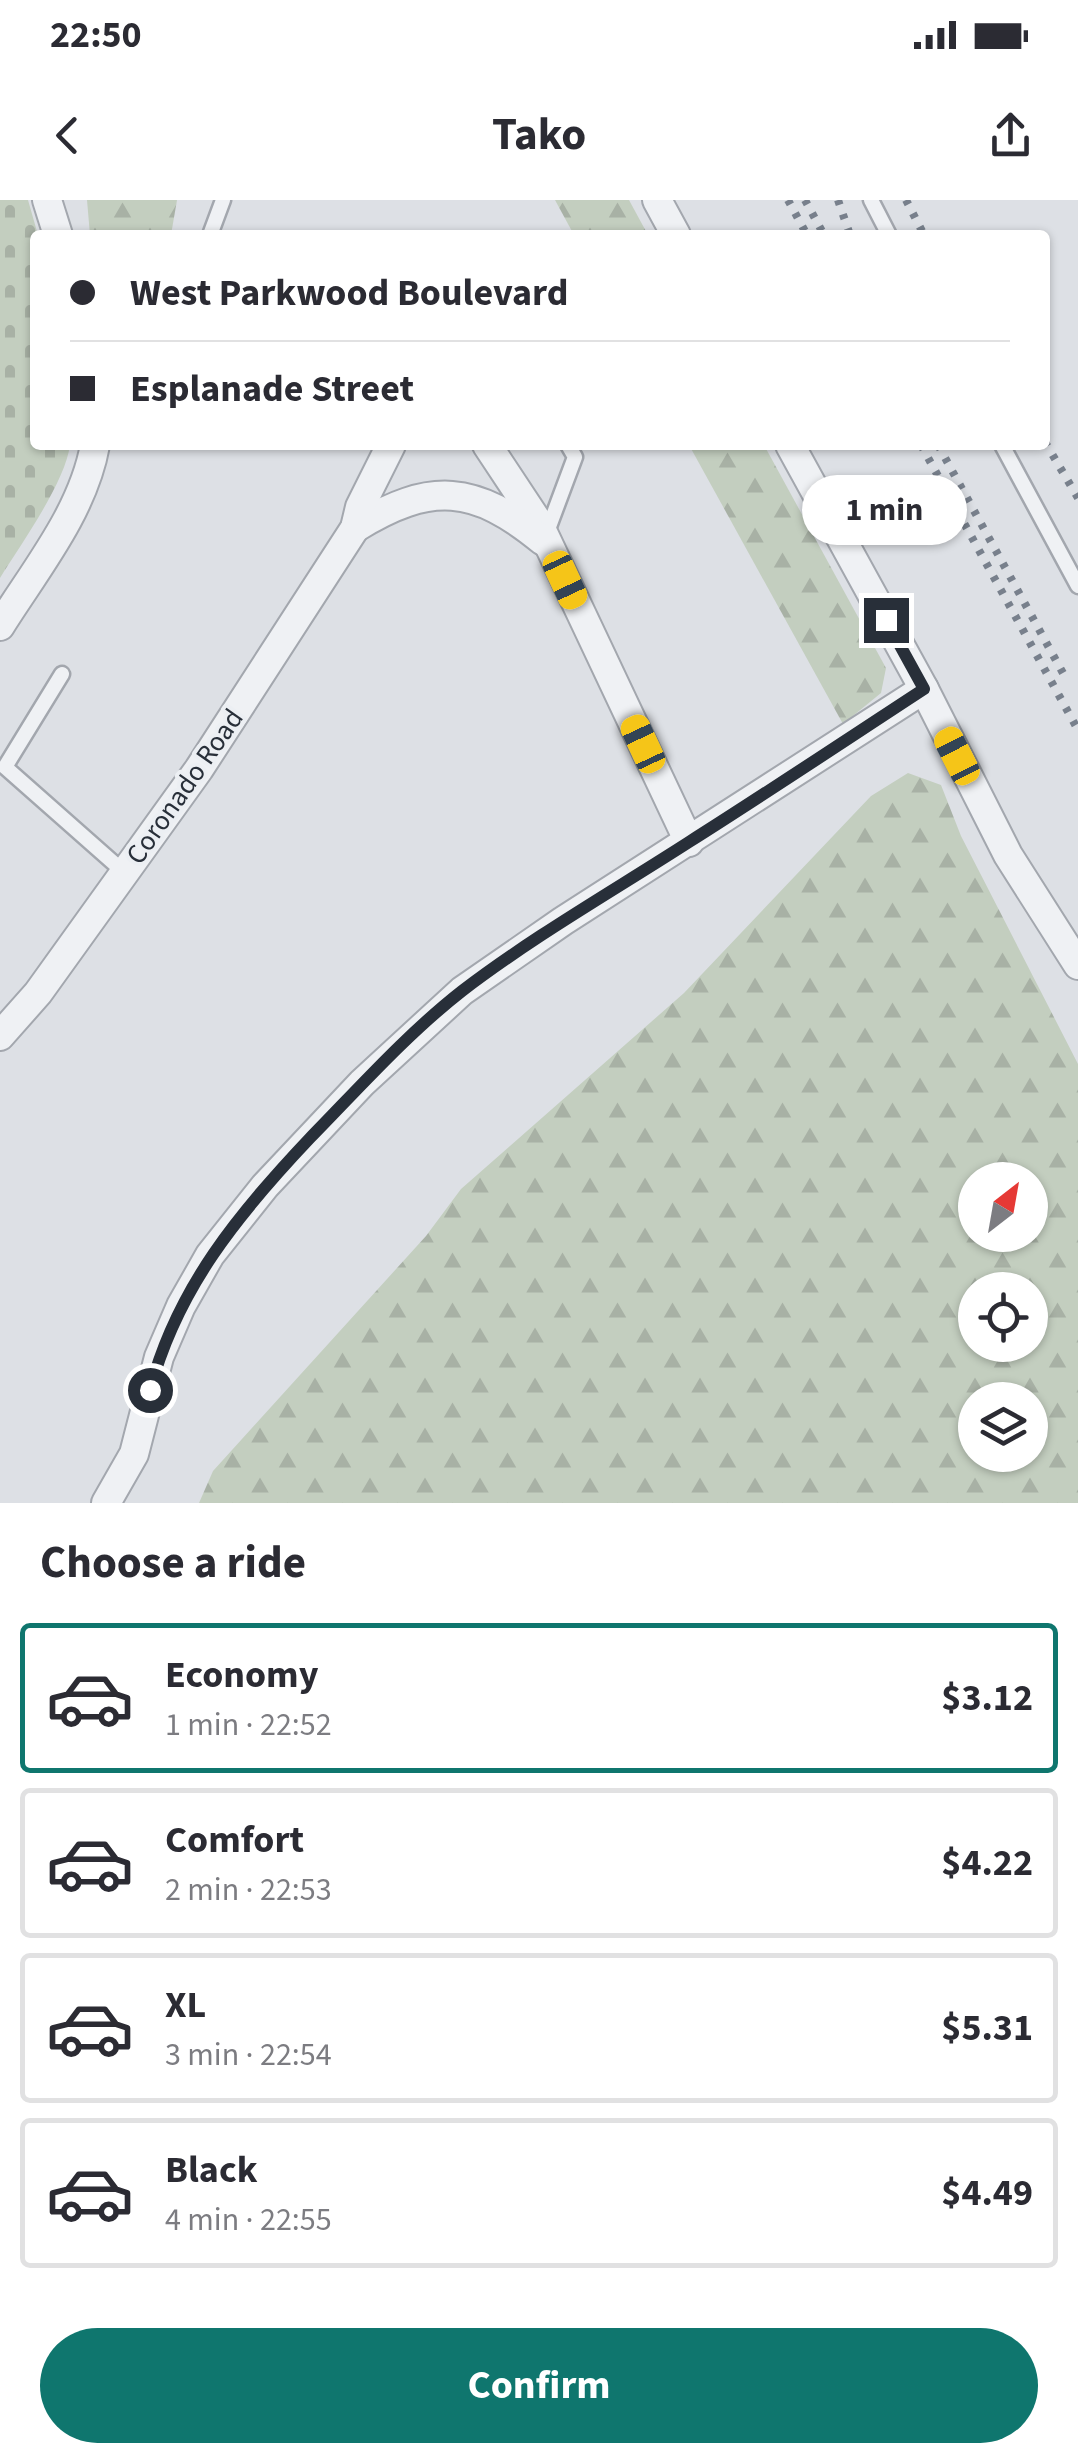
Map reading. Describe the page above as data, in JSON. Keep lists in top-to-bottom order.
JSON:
{
  "streets": {
    "street": ["Coronado Road"]
  },
  "north": "top right",
  "page": {
    "status": "22:50",
    "header": "Tako",
    "banner": ["West Parkwood Boulevard", "Esplanade Street"],
    "bubble": "1 min",
    "heading": "Choose a ride",
    "list": [
      {
        "name": "Economy",
        "note": "1 min · 22:52",
        "value": "$3.12"
      },
      {
        "name": "Comfort",
        "note": "2 min · 22:53",
        "value": "$4.22"
      },
      {
        "name": "XL",
        "note": "3 min · 22:54",
        "value": "$5.31"
      },
      {
        "name": "Black",
        "note": "4 min · 22:55",
        "value": "$4.49"
      }
    ],
    "buttons": "Confirm"
  }
}
